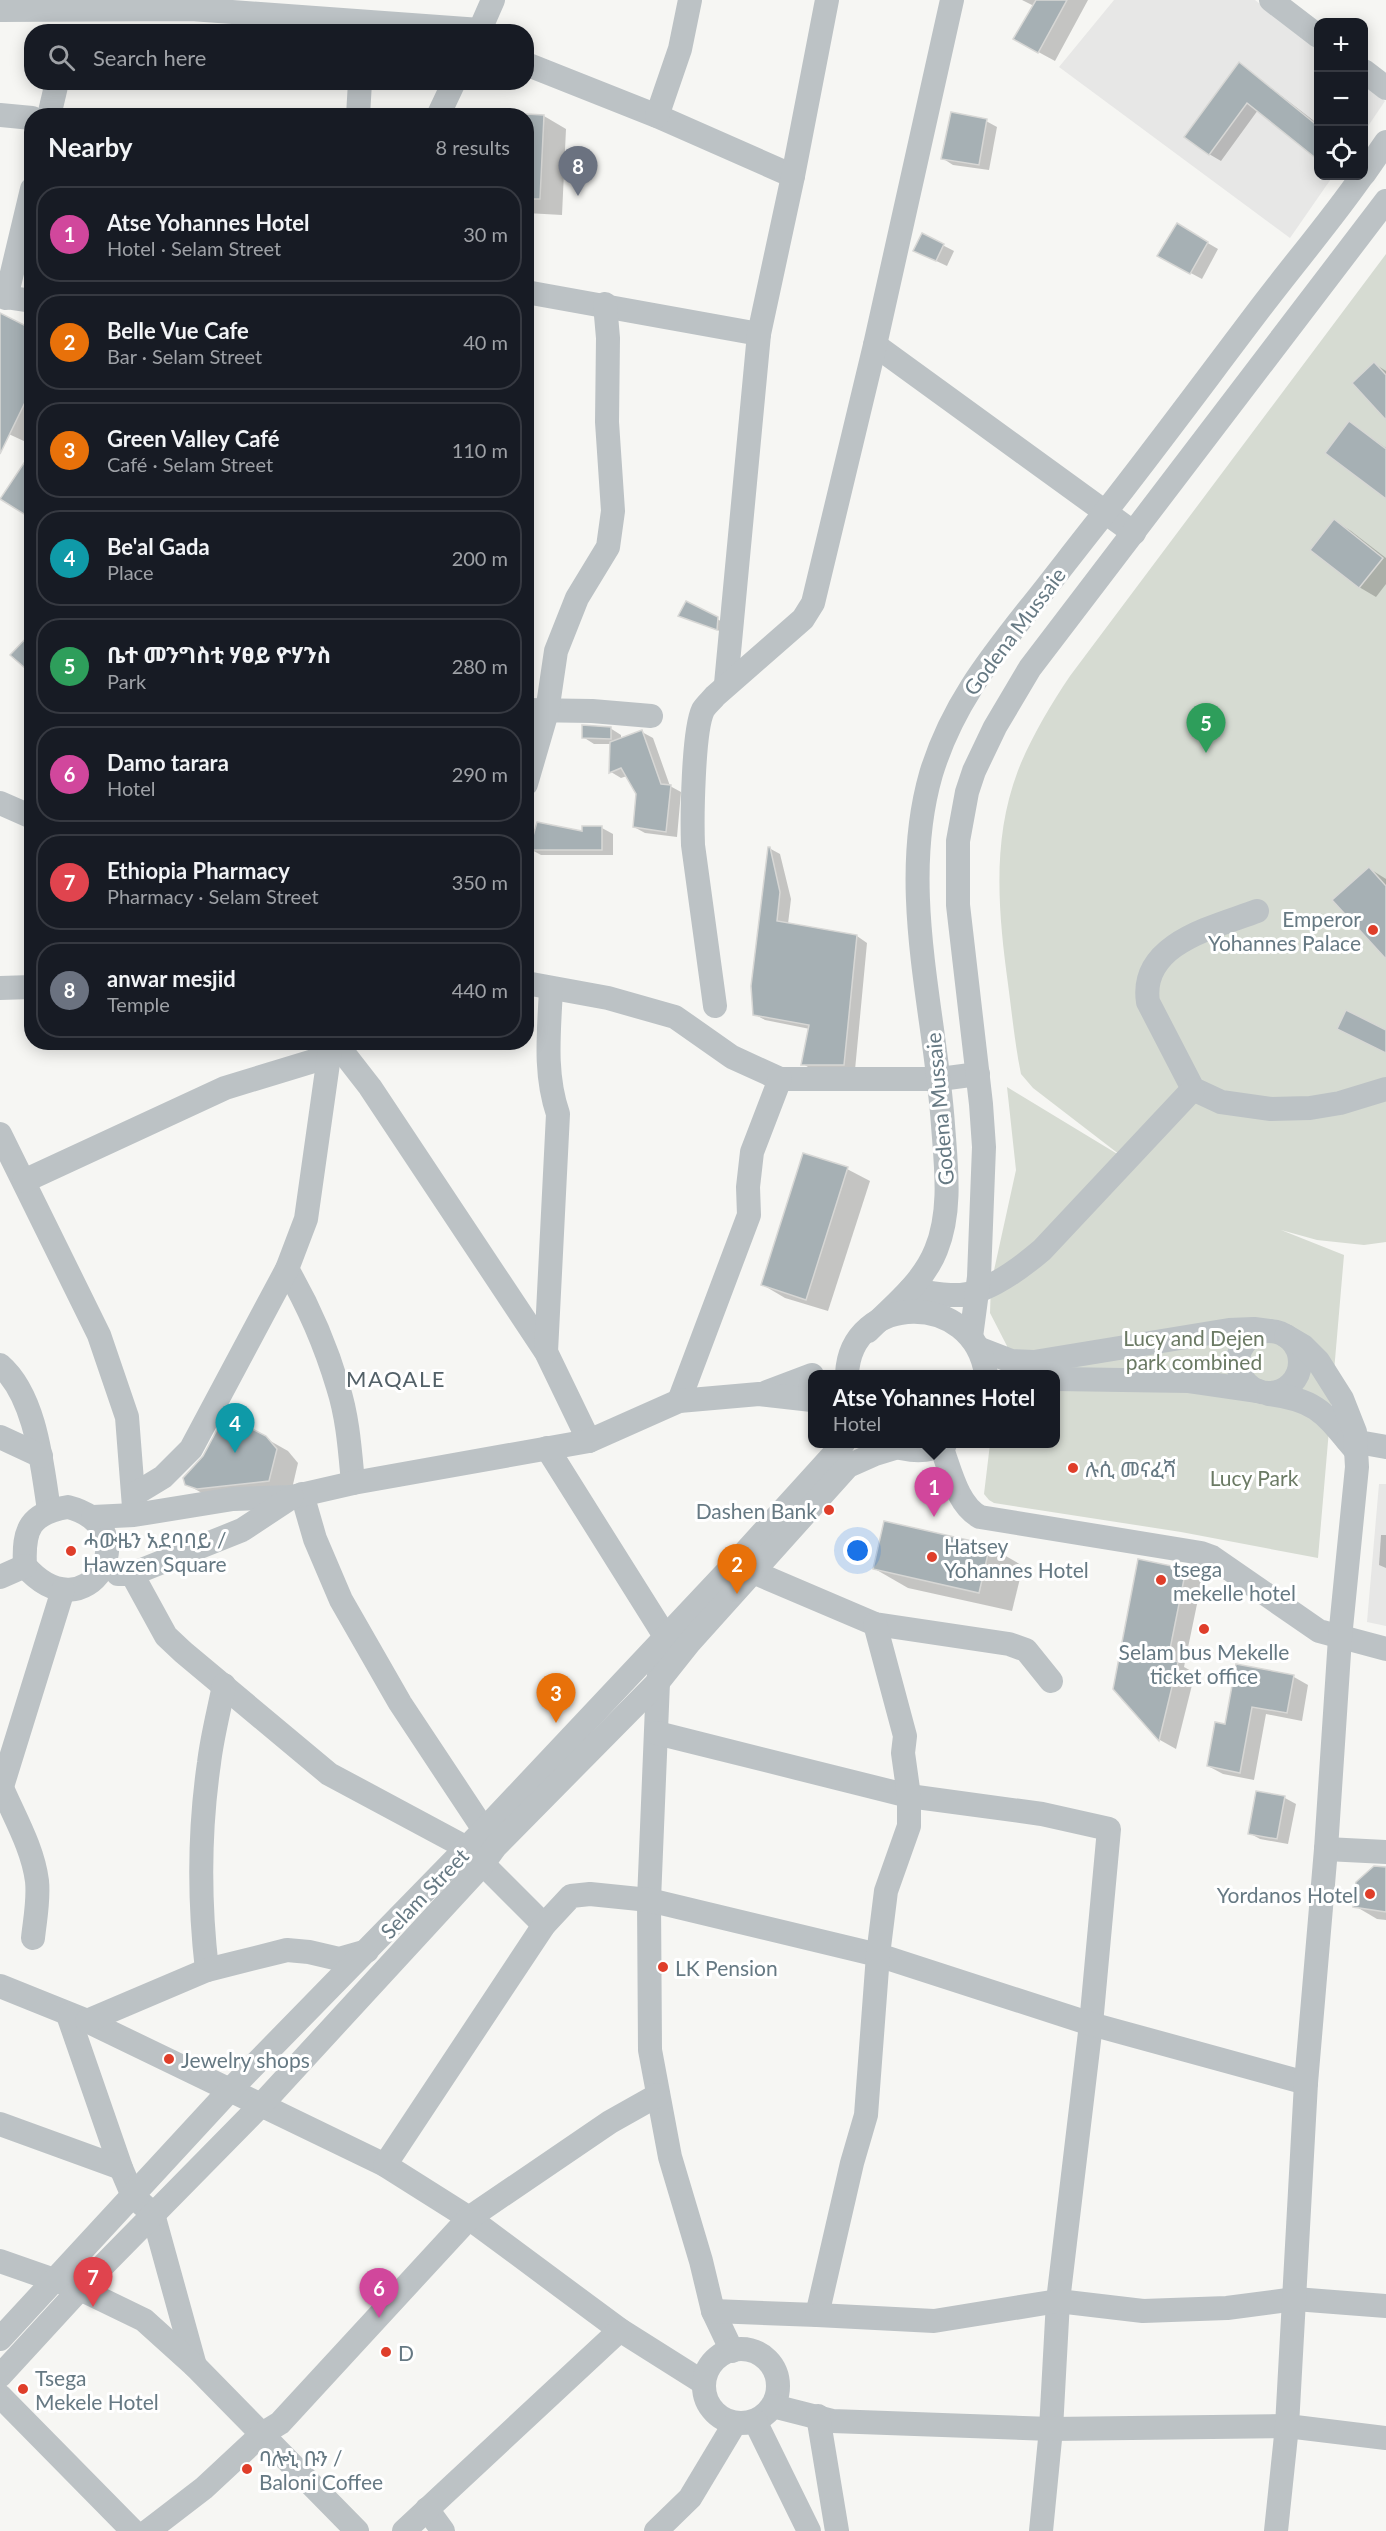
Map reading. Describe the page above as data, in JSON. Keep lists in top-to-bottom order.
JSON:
{
  "streets": {
    "street": ["Godena Mussaie", "Selam Street"]
  },
  "districts": ["MAQALE"],
  "parks": ["Lucy and Dejen park combined", "Lucy Park"],
  "places": [
    "Emperor Yohannes Palace",
    "ሉሲ መናፈሻ",
    "Dashen Bank",
    "ሓውዜን አደባባይ / Hawzen Square",
    "Hatsey Yohannes Hotel",
    "tsega mekelle hotel",
    "Selam bus Mekelle ticket office",
    "Yordanos Hotel",
    "LK Pension",
    "Jewelry shops",
    "D",
    "Tsega Mekele Hotel",
    "ባሎኒ ቡን / Baloni Coffee"
  ],
  "page": {
    "map_buttons": ["+", "−"],
    "search": "Search here",
    "heading": ["Nearby", "8 results"],
    "pins": [
      "8",
      "5",
      "4",
      "1",
      "2",
      "3",
      "7",
      "6"
    ],
    "list": [
      {
        "mark": "1",
        "name": "Atse Yohannes Hotel",
        "note": "Hotel · Selam Street",
        "value": "30 m"
      },
      {
        "mark": "2",
        "name": "Belle Vue Cafe",
        "note": "Bar · Selam Street",
        "value": "40 m"
      },
      {
        "mark": "3",
        "name": "Green Valley Café",
        "note": "Café · Selam Street",
        "value": "110 m"
      },
      {
        "mark": "4",
        "name": "Be'al Gada",
        "note": "Place",
        "value": "200 m"
      },
      {
        "mark": "5",
        "name": "ቤተ መንግስቲ ሃፀይ ዮሃንስ",
        "note": "Park",
        "value": "280 m"
      },
      {
        "mark": "6",
        "name": "Damo tarara",
        "note": "Hotel",
        "value": "290 m"
      },
      {
        "mark": "7",
        "name": "Ethiopia Pharmacy",
        "note": "Pharmacy · Selam Street",
        "value": "350 m"
      },
      {
        "mark": "8",
        "name": "anwar mesjid",
        "note": "Temple",
        "value": "440 m"
      }
    ],
    "popup": ["Atse Yohannes Hotel", "Hotel"]
  }
}
